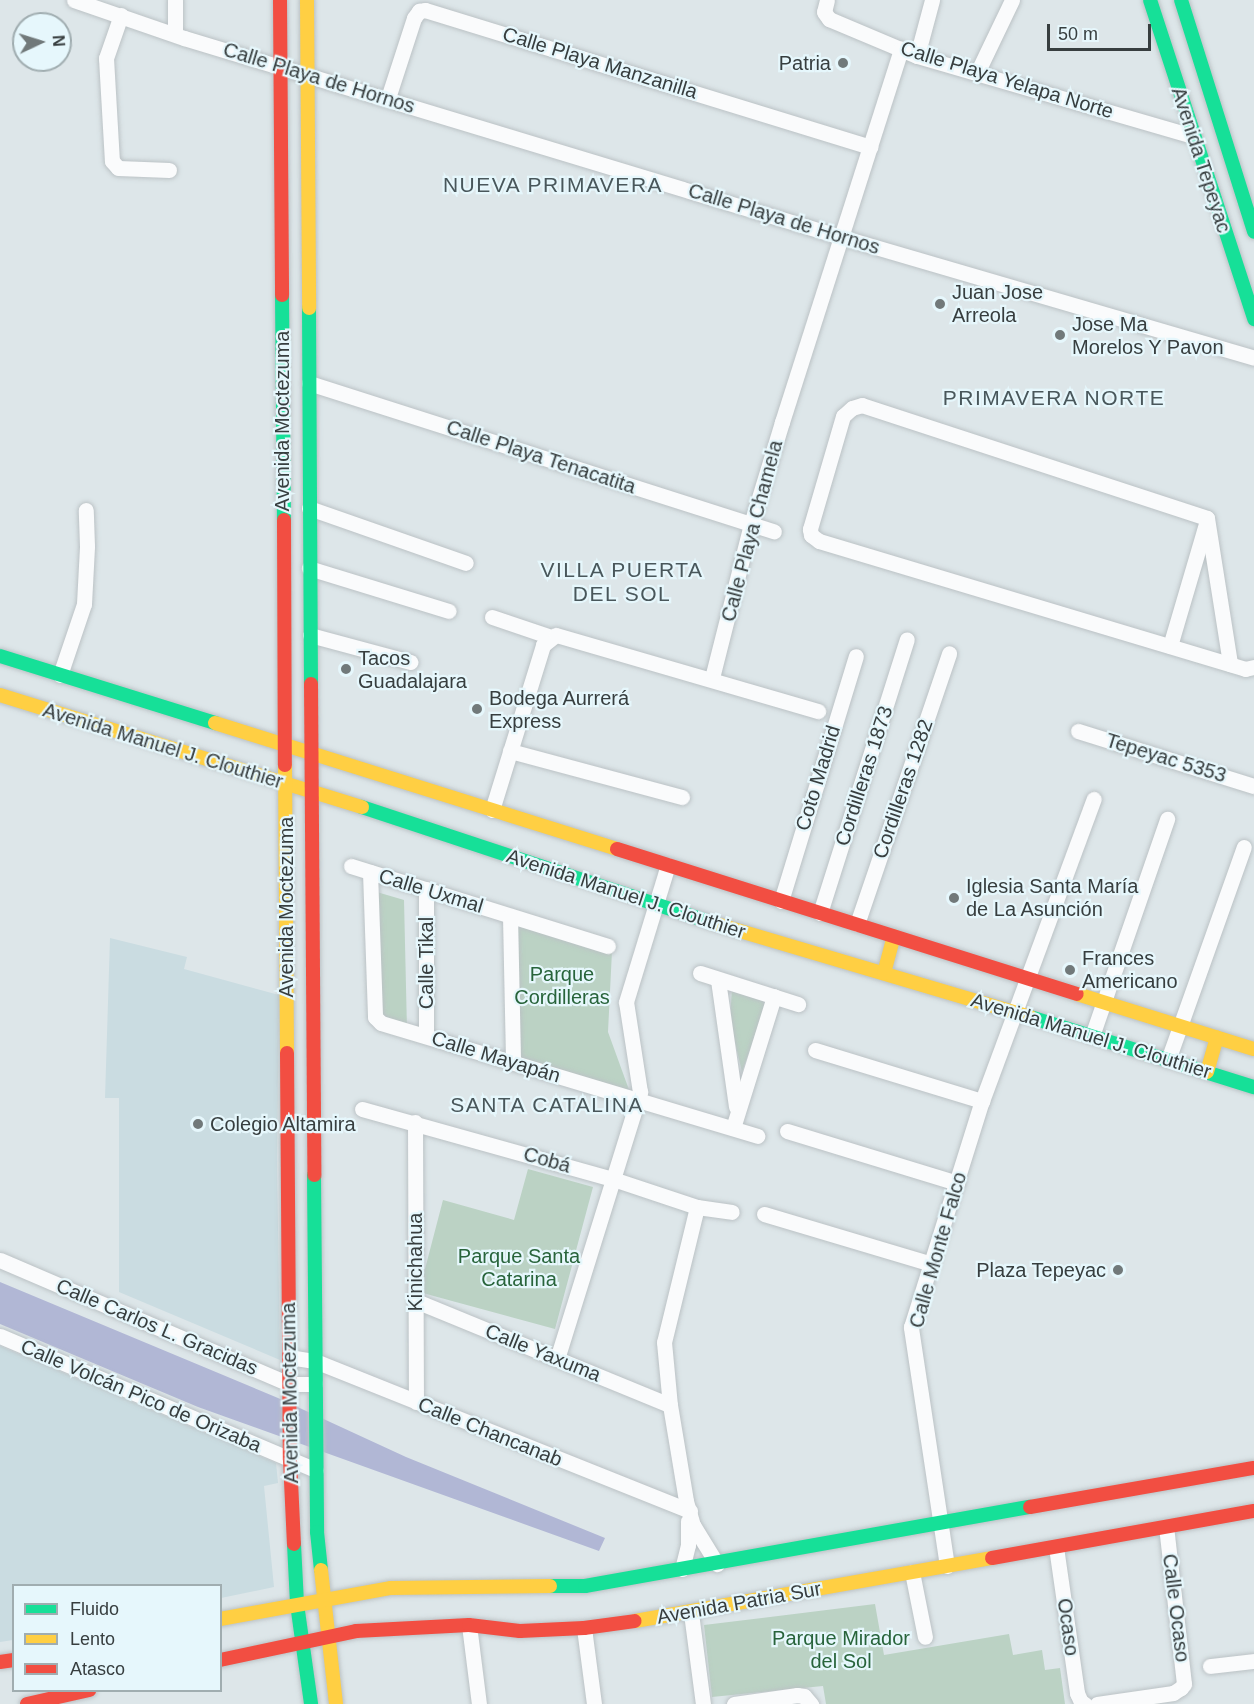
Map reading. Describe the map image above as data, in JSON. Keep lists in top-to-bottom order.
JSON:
{
  "streets": {
    "main road": [
      "Avenida Tepeyac",
      "Avenida Moctezuma",
      "Avenida Manuel J. Clouthier",
      "Avenida Patria Sur"
    ],
    "street": [
      "Calle Playa Manzanilla",
      "Calle Playa de Hornos",
      "Calle Playa Yelapa Norte",
      "Calle Playa Tenacatita",
      "Calle Playa Chamela",
      "Tepeyac 5353",
      "Cordilleras 1873",
      "Coto Madrid",
      "Cordilleras 1282",
      "Calle Uxmal",
      "Calle Tikal",
      "Calle Mayapán",
      "Cobá",
      "Calle Monte Falco",
      "Kinichahua",
      "Calle Carlos L. Gracidas",
      "Calle Yaxuma",
      "Calle Volcán Pico de Orizaba",
      "Calle Chancanab",
      "Calle Ocaso",
      "Ocaso"
    ]
  },
  "crossings": [
    ["Calle Playa Manzanilla", "Calle Playa de Hornos"],
    ["Calle Playa Manzanilla", "Calle Playa Chamela"],
    ["Calle Playa de Hornos", "Avenida Moctezuma"],
    ["Calle Playa de Hornos", "Calle Playa Chamela"],
    ["Calle Playa Yelapa Norte", "Avenida Tepeyac"],
    ["Calle Playa Yelapa Norte", "Calle Playa Chamela"],
    ["Avenida Moctezuma", "Calle Playa Tenacatita"],
    ["Avenida Moctezuma", "Avenida Manuel J. Clouthier"],
    ["Avenida Moctezuma", "Calle Carlos L. Gracidas"],
    ["Avenida Moctezuma", "Calle Volcán Pico de Orizaba"],
    ["Avenida Moctezuma", "Calle Chancanab"],
    ["Avenida Moctezuma", "Avenida Patria Sur"],
    ["Calle Playa Tenacatita", "Calle Playa Chamela"],
    ["Avenida Manuel J. Clouthier", "Cordilleras 1873"],
    ["Avenida Manuel J. Clouthier", "Coto Madrid"],
    ["Avenida Manuel J. Clouthier", "Cordilleras 1282"],
    ["Avenida Manuel J. Clouthier", "Calle Monte Falco"],
    ["Calle Uxmal", "Calle Tikal"],
    ["Calle Uxmal", "Calle Mayapán"],
    ["Calle Tikal", "Calle Mayapán"],
    ["Cobá", "Kinichahua"],
    ["Calle Monte Falco", "Avenida Patria Sur"],
    ["Kinichahua", "Calle Yaxuma"],
    ["Kinichahua", "Calle Chancanab"],
    ["Avenida Patria Sur", "Calle Ocaso"],
    ["Avenida Patria Sur", "Ocaso"]
  ],
  "districts": [
    "NUEVA PRIMAVERA",
    "PRIMAVERA NORTE",
    "VILLA PUERTA DEL SOL",
    "SANTA CATALINA"
  ],
  "parks": ["Parque Cordilleras", "Parque Santa Catarina", "Parque Mirador del Sol"],
  "places": [
    "Patria",
    "Juan Jose Arreola",
    "Jose Ma Morelos Y Pavon",
    "Tacos Guadalajara",
    "Bodega Aurrerá Express",
    "Iglesia Santa María de La Asunción",
    "Frances Americano",
    "Colegio Altamira",
    "Plaza Tepeyac"
  ],
  "legend": ["Fluido", "Lento", "Atasco"],
  "scale_bar": "50 m",
  "north": "right"
}
